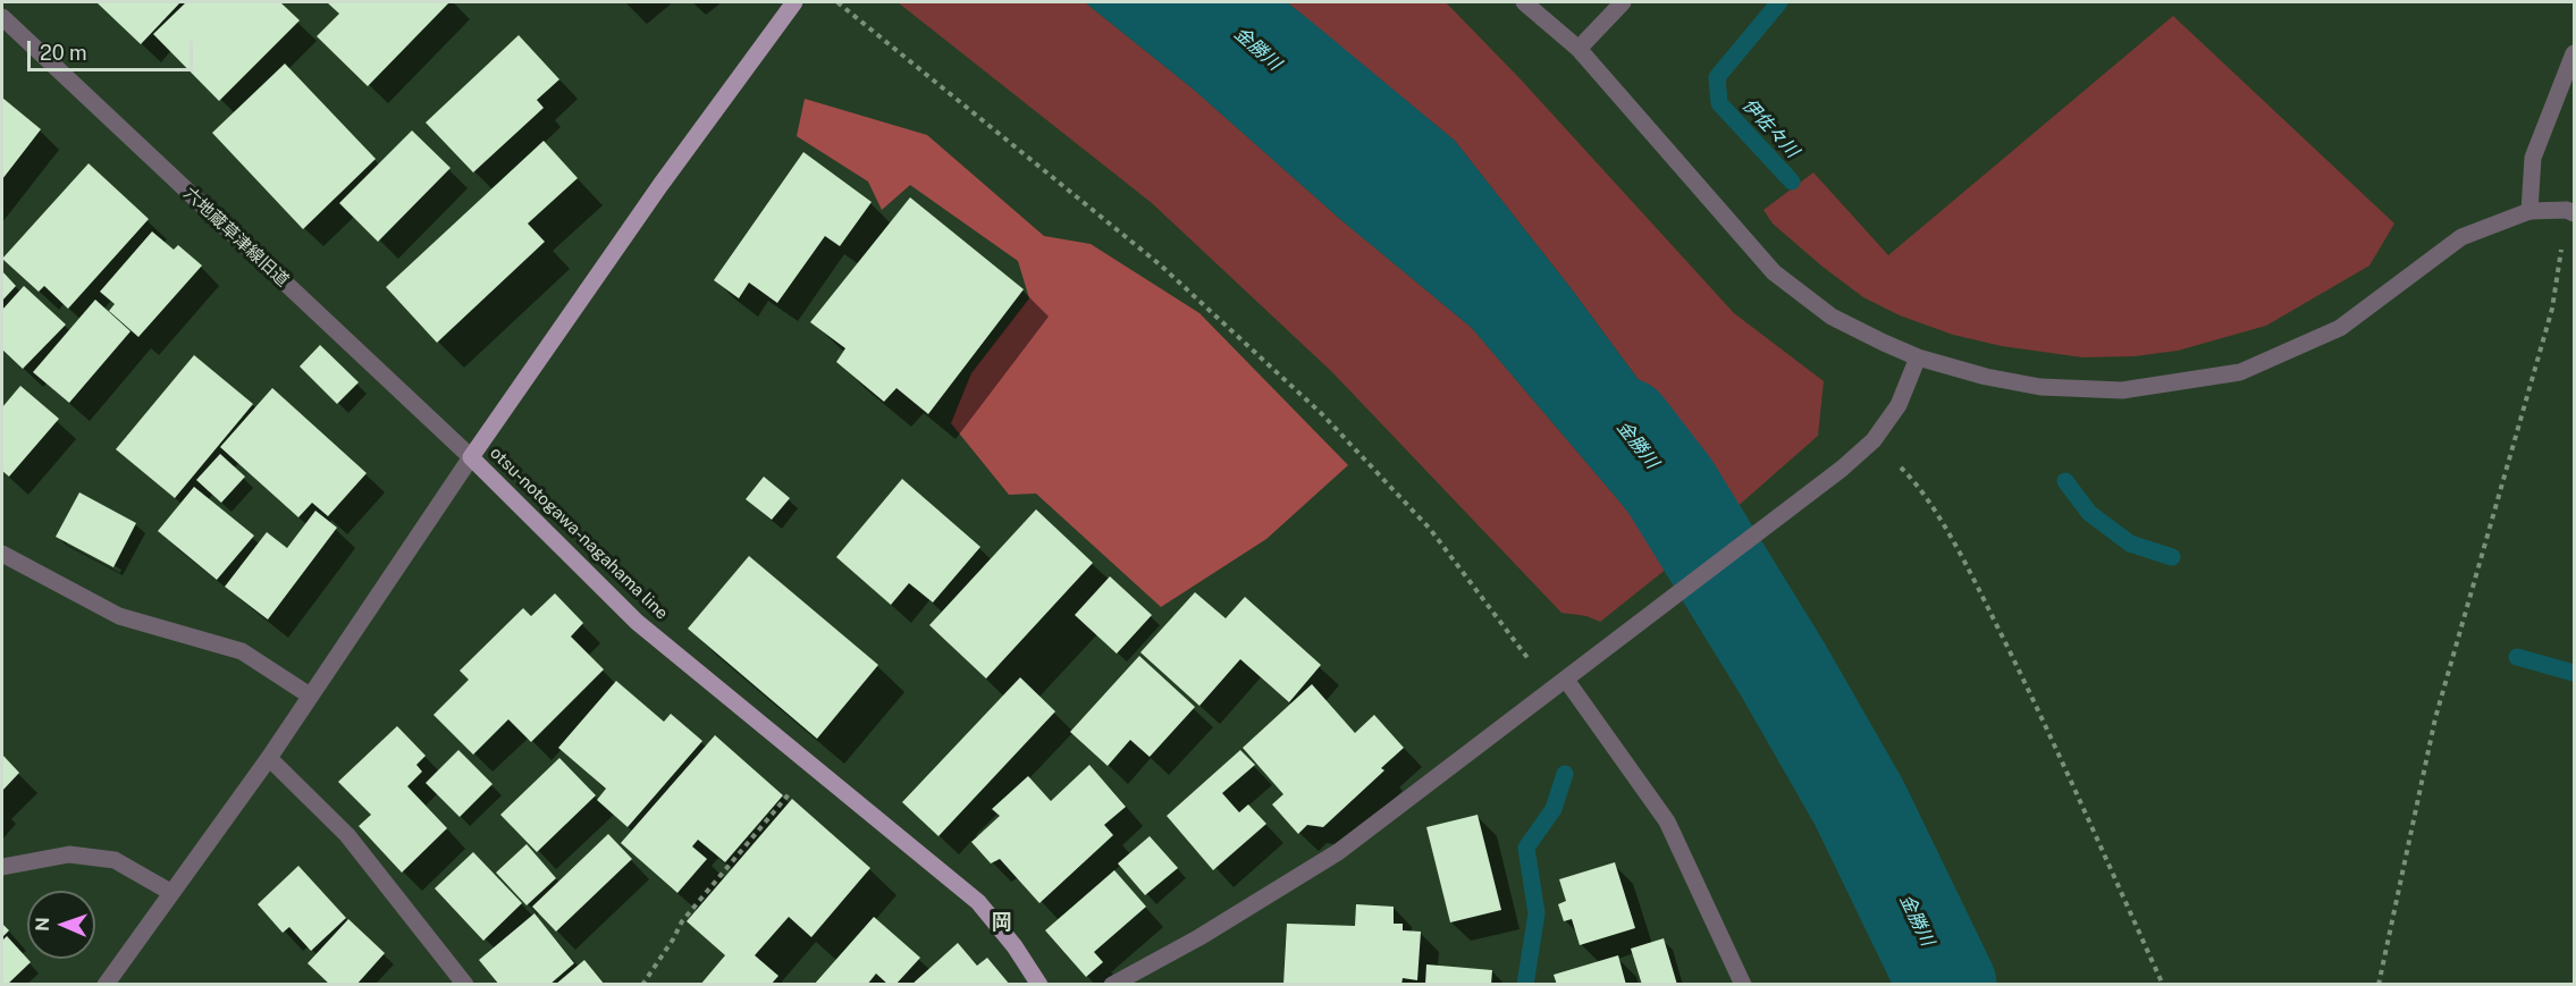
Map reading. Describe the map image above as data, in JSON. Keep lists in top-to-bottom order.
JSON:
{
  "streets": {
    "main road": ["otsu-notogawa-nagahama line"],
    "street": ["六地蔵草津線旧道"]
  },
  "crossings": [
    ["六地蔵草津線旧道", "otsu-notogawa-nagahama line"]
  ],
  "districts": ["岡"],
  "water": ["金勝川", "伊佐々川"],
  "scale_bar": "20 m",
  "north": "left"
}
